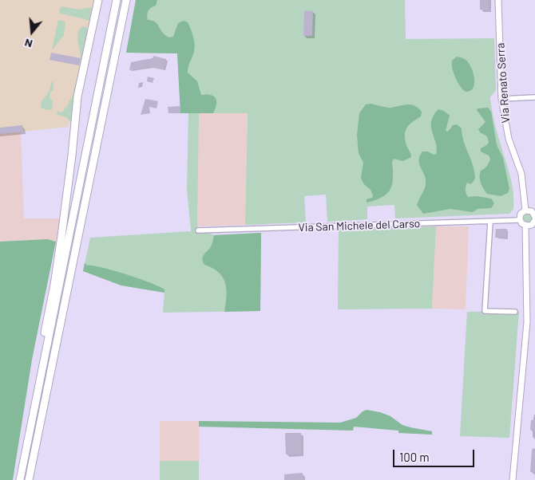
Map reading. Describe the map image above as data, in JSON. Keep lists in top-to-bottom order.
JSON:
{
  "streets": {
    "street": ["Via Renato Serra", "Via San Michele del Carso"]
  },
  "scale_bar": "100 m",
  "north": "bottom"
}
